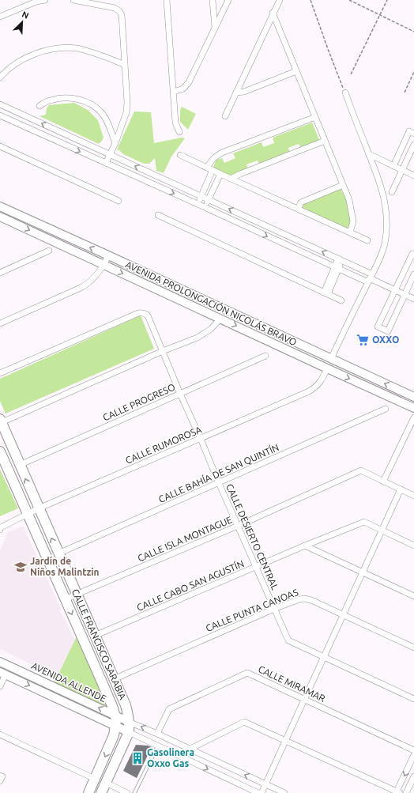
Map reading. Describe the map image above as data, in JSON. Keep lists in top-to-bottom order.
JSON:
{
  "streets": {
    "main road": ["AVENIDA PROLONGACIÓN NICOLÁS BRAVO", "CALLE FRANCISCO SARABIA", "AVENIDA ALLENDE"],
    "street": [
      "CALLE PROGRESO",
      "CALLE RUMOROSA",
      "CALLE BAHÍA DE SAN QUINTÍN",
      "CALLE DESIERTO CENTRAL",
      "CALLE ISLA MONTAGUE",
      "CALLE CABO SAN AGUSTÍN",
      "CALLE PUNTA CANOAS",
      "CALLE MIRAMAR"
    ]
  },
  "crossings": [
    ["AVENIDA PROLONGACIÓN NICOLÁS BRAVO", "CALLE RUMOROSA"],
    ["CALLE PROGRESO", "CALLE DESIERTO CENTRAL"],
    ["CALLE PROGRESO", "CALLE FRANCISCO SARABIA"],
    ["CALLE RUMOROSA", "CALLE DESIERTO CENTRAL"],
    ["CALLE RUMOROSA", "CALLE FRANCISCO SARABIA"],
    ["CALLE BAHÍA DE SAN QUINTÍN", "CALLE DESIERTO CENTRAL"],
    ["CALLE BAHÍA DE SAN QUINTÍN", "CALLE FRANCISCO SARABIA"],
    ["CALLE DESIERTO CENTRAL", "CALLE ISLA MONTAGUE"],
    ["CALLE DESIERTO CENTRAL", "CALLE CABO SAN AGUSTÍN"],
    ["CALLE DESIERTO CENTRAL", "CALLE PUNTA CANOAS"],
    ["CALLE ISLA MONTAGUE", "CALLE FRANCISCO SARABIA"],
    ["CALLE CABO SAN AGUSTÍN", "CALLE FRANCISCO SARABIA"],
    ["CALLE PUNTA CANOAS", "CALLE FRANCISCO SARABIA"],
    ["CALLE FRANCISCO SARABIA", "AVENIDA ALLENDE"],
    ["AVENIDA ALLENDE", "CALLE MIRAMAR"]
  ],
  "places": {
    "supermarket": ["OXXO"],
    "school or university": ["Jardín de Niños Malintzin"],
    "building": ["Gasolinera Oxxo Gas"]
  },
  "north": "top right"
}
